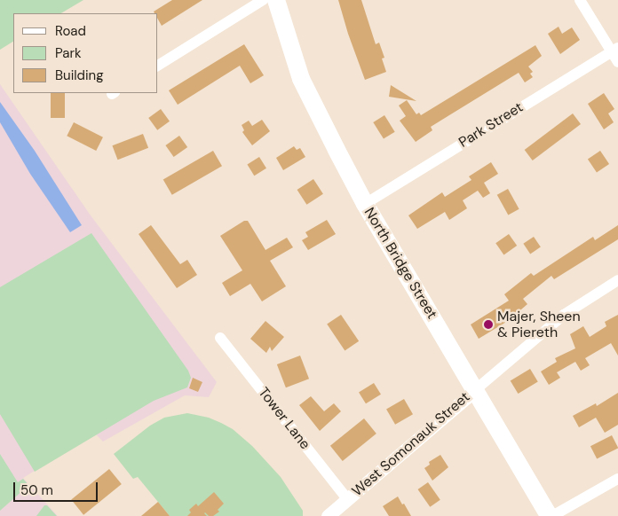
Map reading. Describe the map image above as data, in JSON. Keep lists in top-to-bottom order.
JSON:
{
  "streets": {
    "highway": ["North Bridge Street"],
    "street": ["Park Street", "Tower Lane", "West Somonauk Street"]
  },
  "crossings": [
    ["Park Street", "North Bridge Street"],
    ["North Bridge Street", "West Somonauk Street"],
    ["Tower Lane", "West Somonauk Street"]
  ],
  "places": ["Majer, Sheen & Piereth"],
  "legend": ["Road", "Park", "Building"],
  "scale_bar": "50 m"
}
